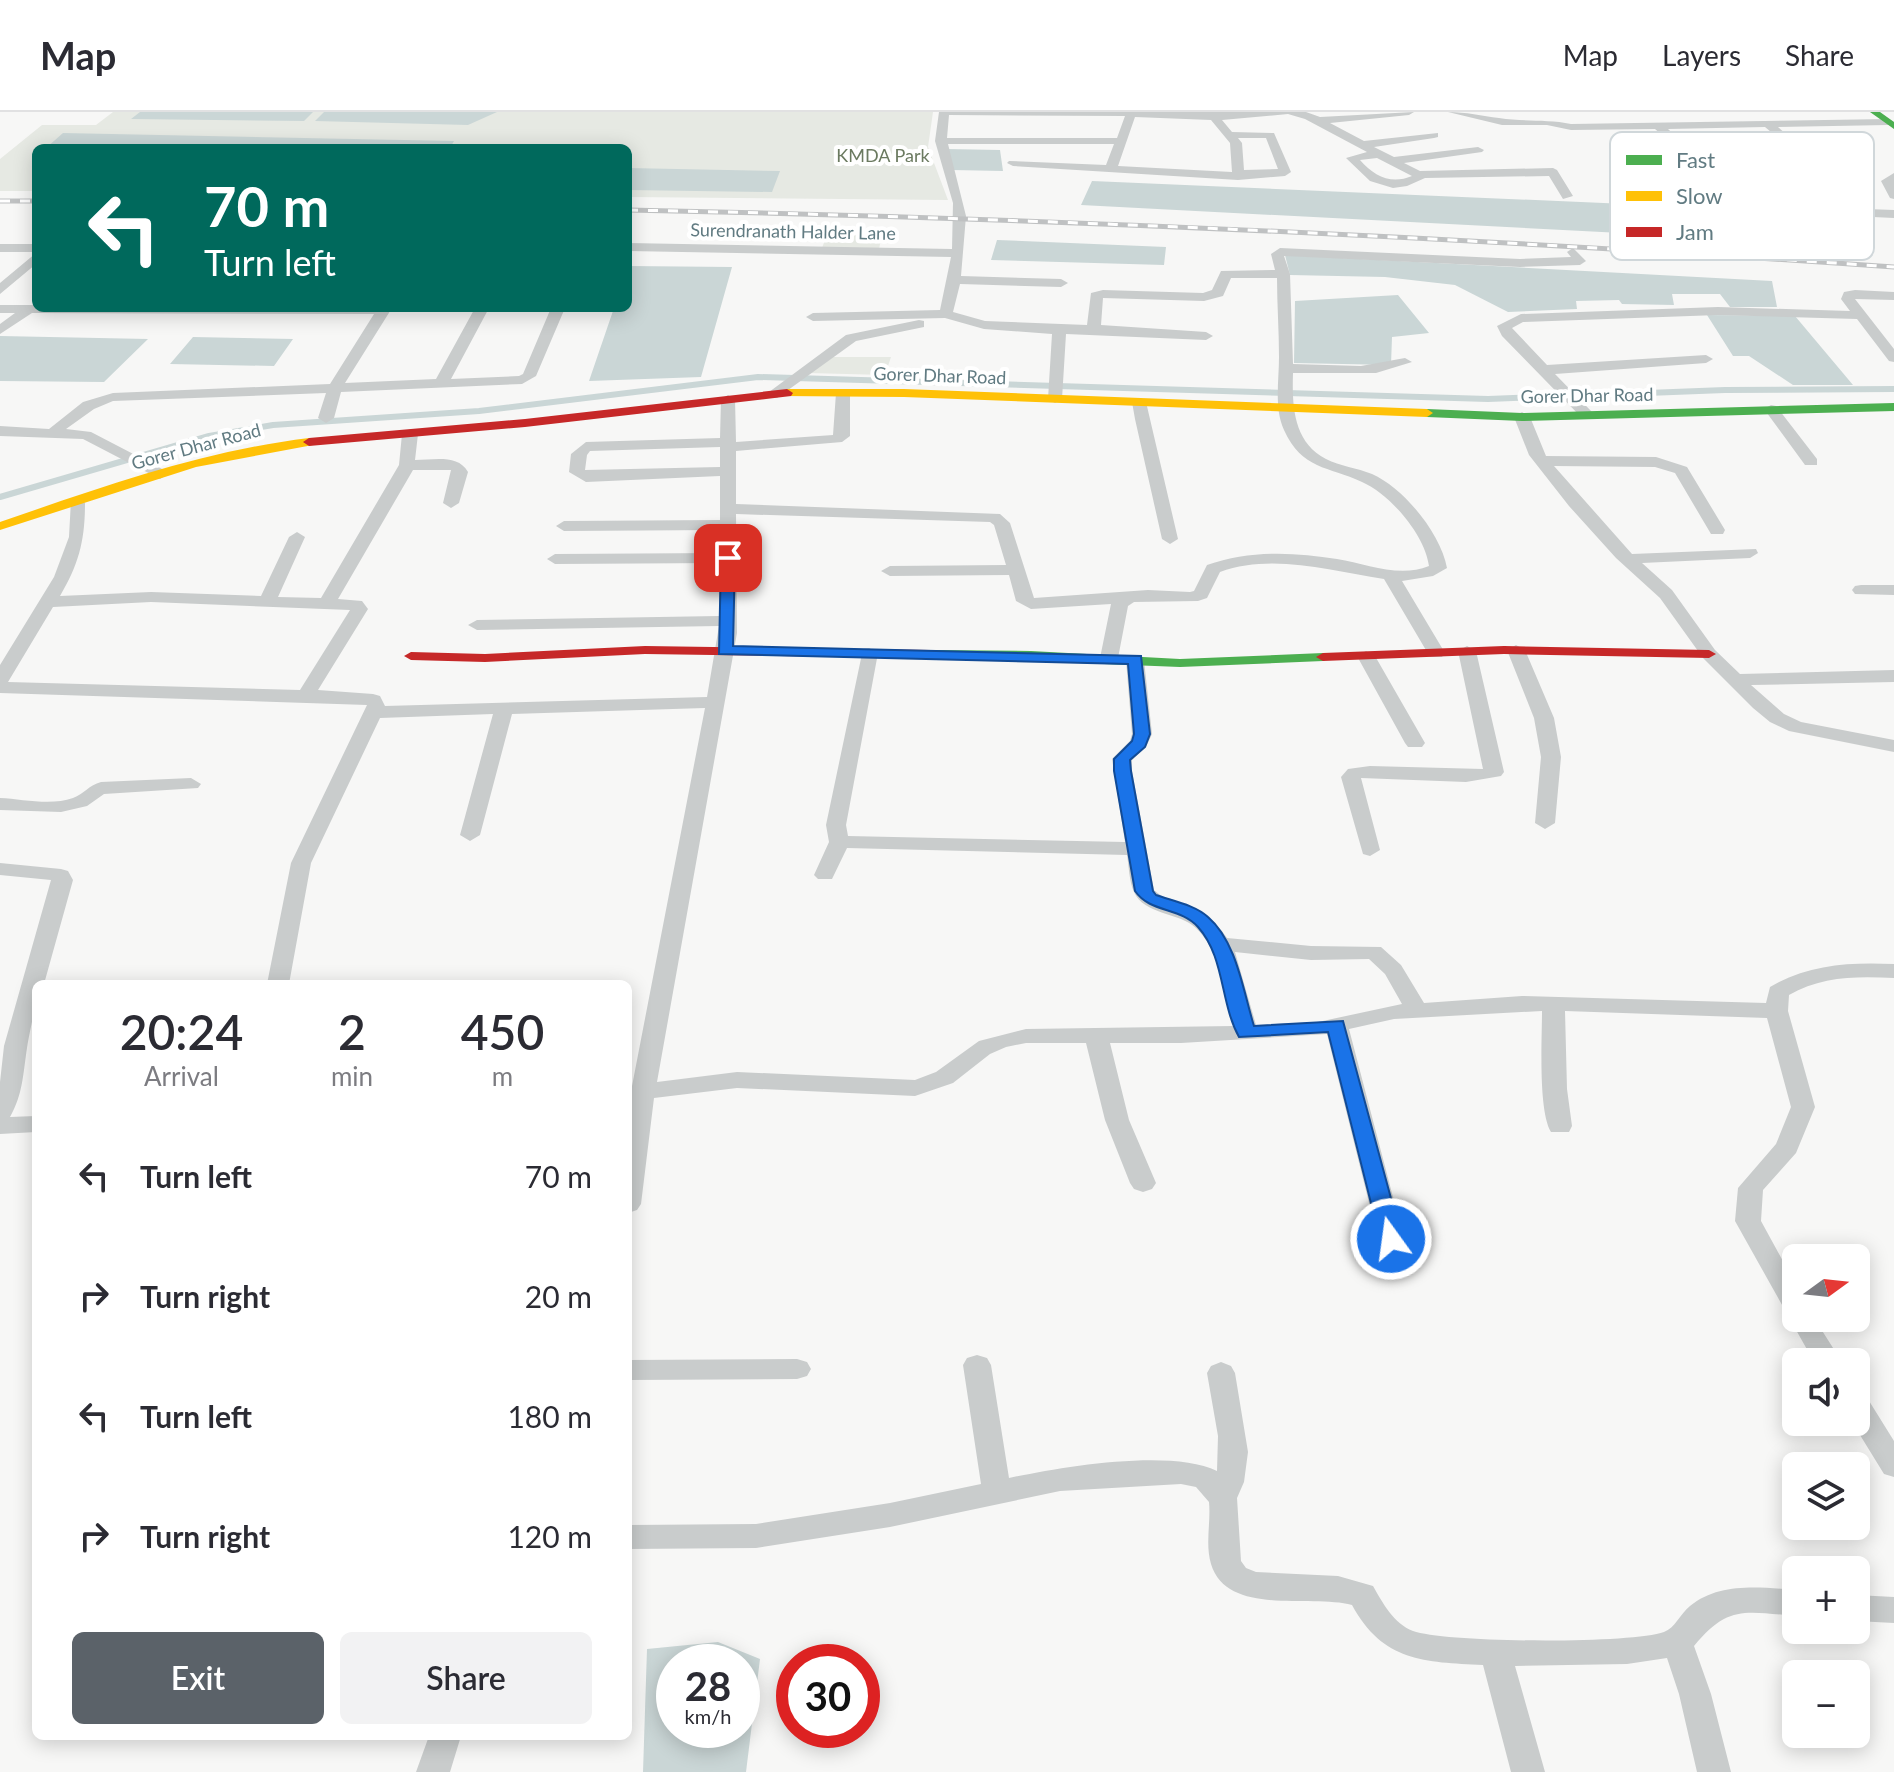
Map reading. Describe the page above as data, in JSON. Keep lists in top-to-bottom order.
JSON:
{
  "streets": {
    "street": ["Surendranath Halder Lane", "Gorer Dhar Road"]
  },
  "parks": ["KMDA Park"],
  "legend": ["Fast", "Slow", "Jam"],
  "north": "right",
  "page": {
    "header": "Map",
    "nav": ["Map", "Layers", "Share"],
    "turn": ["70 m", "Turn left"],
    "eta": [
      "20:24",
      "Arrival",
      "2",
      "min",
      "450",
      "m"
    ],
    "list": [
      {
        "name": "Turn left",
        "value": "70 m"
      },
      {
        "name": "Turn right",
        "value": "20 m"
      },
      {
        "name": "Turn left",
        "value": "180 m"
      },
      {
        "name": "Turn right",
        "value": "120 m"
      }
    ],
    "map_buttons": ["+", "−"],
    "buttons": ["Exit", "Share"],
    "speed": "28 km/h",
    "limit": "30"
  }
}
